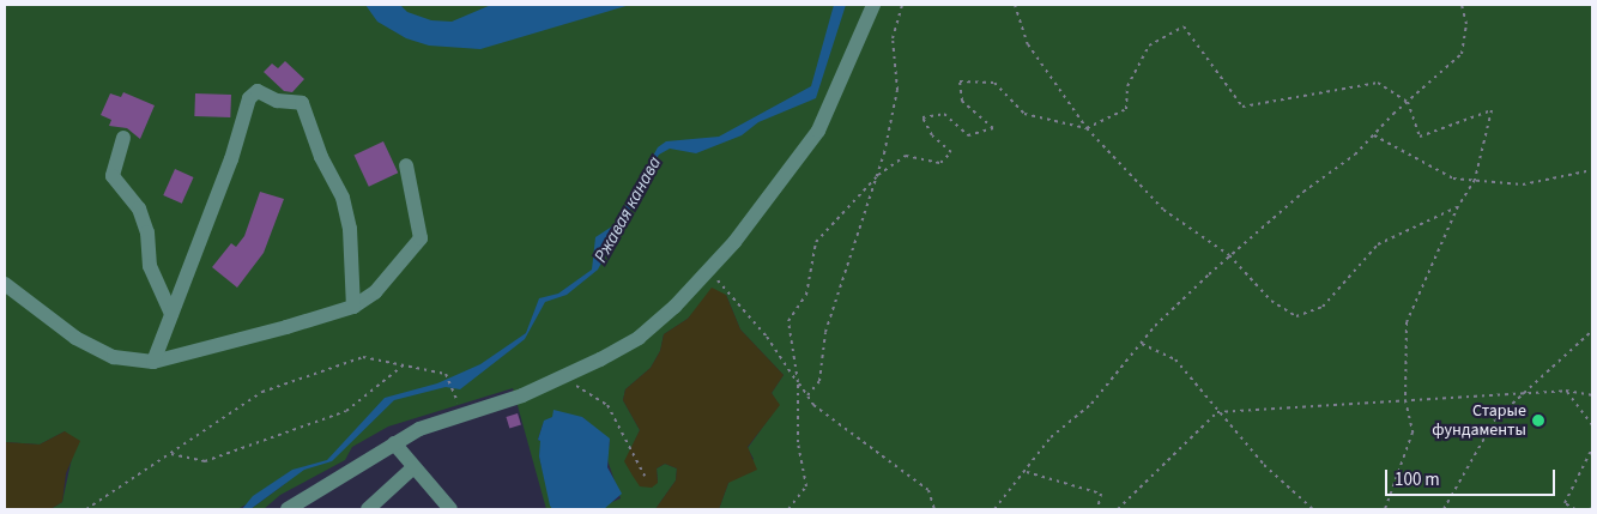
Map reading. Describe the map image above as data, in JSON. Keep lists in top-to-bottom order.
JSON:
{
  "water": ["Ржавая канава"],
  "places": ["Старые фундаменты"],
  "scale_bar": "100 m"
}
